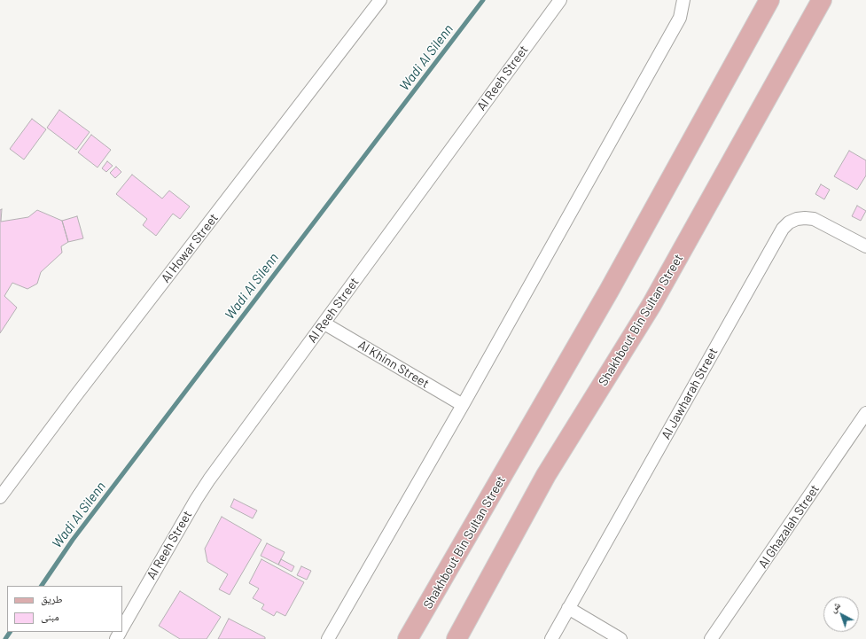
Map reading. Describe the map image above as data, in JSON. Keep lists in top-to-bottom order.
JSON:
{
  "streets": {
    "main road": ["Shakhbout Bin Sultan Street"],
    "street": [
      "Al Reeh Street",
      "Al Howar Street",
      "Al Khinn Street",
      "Al Jawharah Street",
      "Al Ghazalah Street"
    ]
  },
  "crossings": [
    ["Al Reeh Street", "Al Khinn Street"]
  ],
  "water": ["Wadi Al Silenn"],
  "legend": ["طريق", "مبنى"],
  "north": "top left"
}
